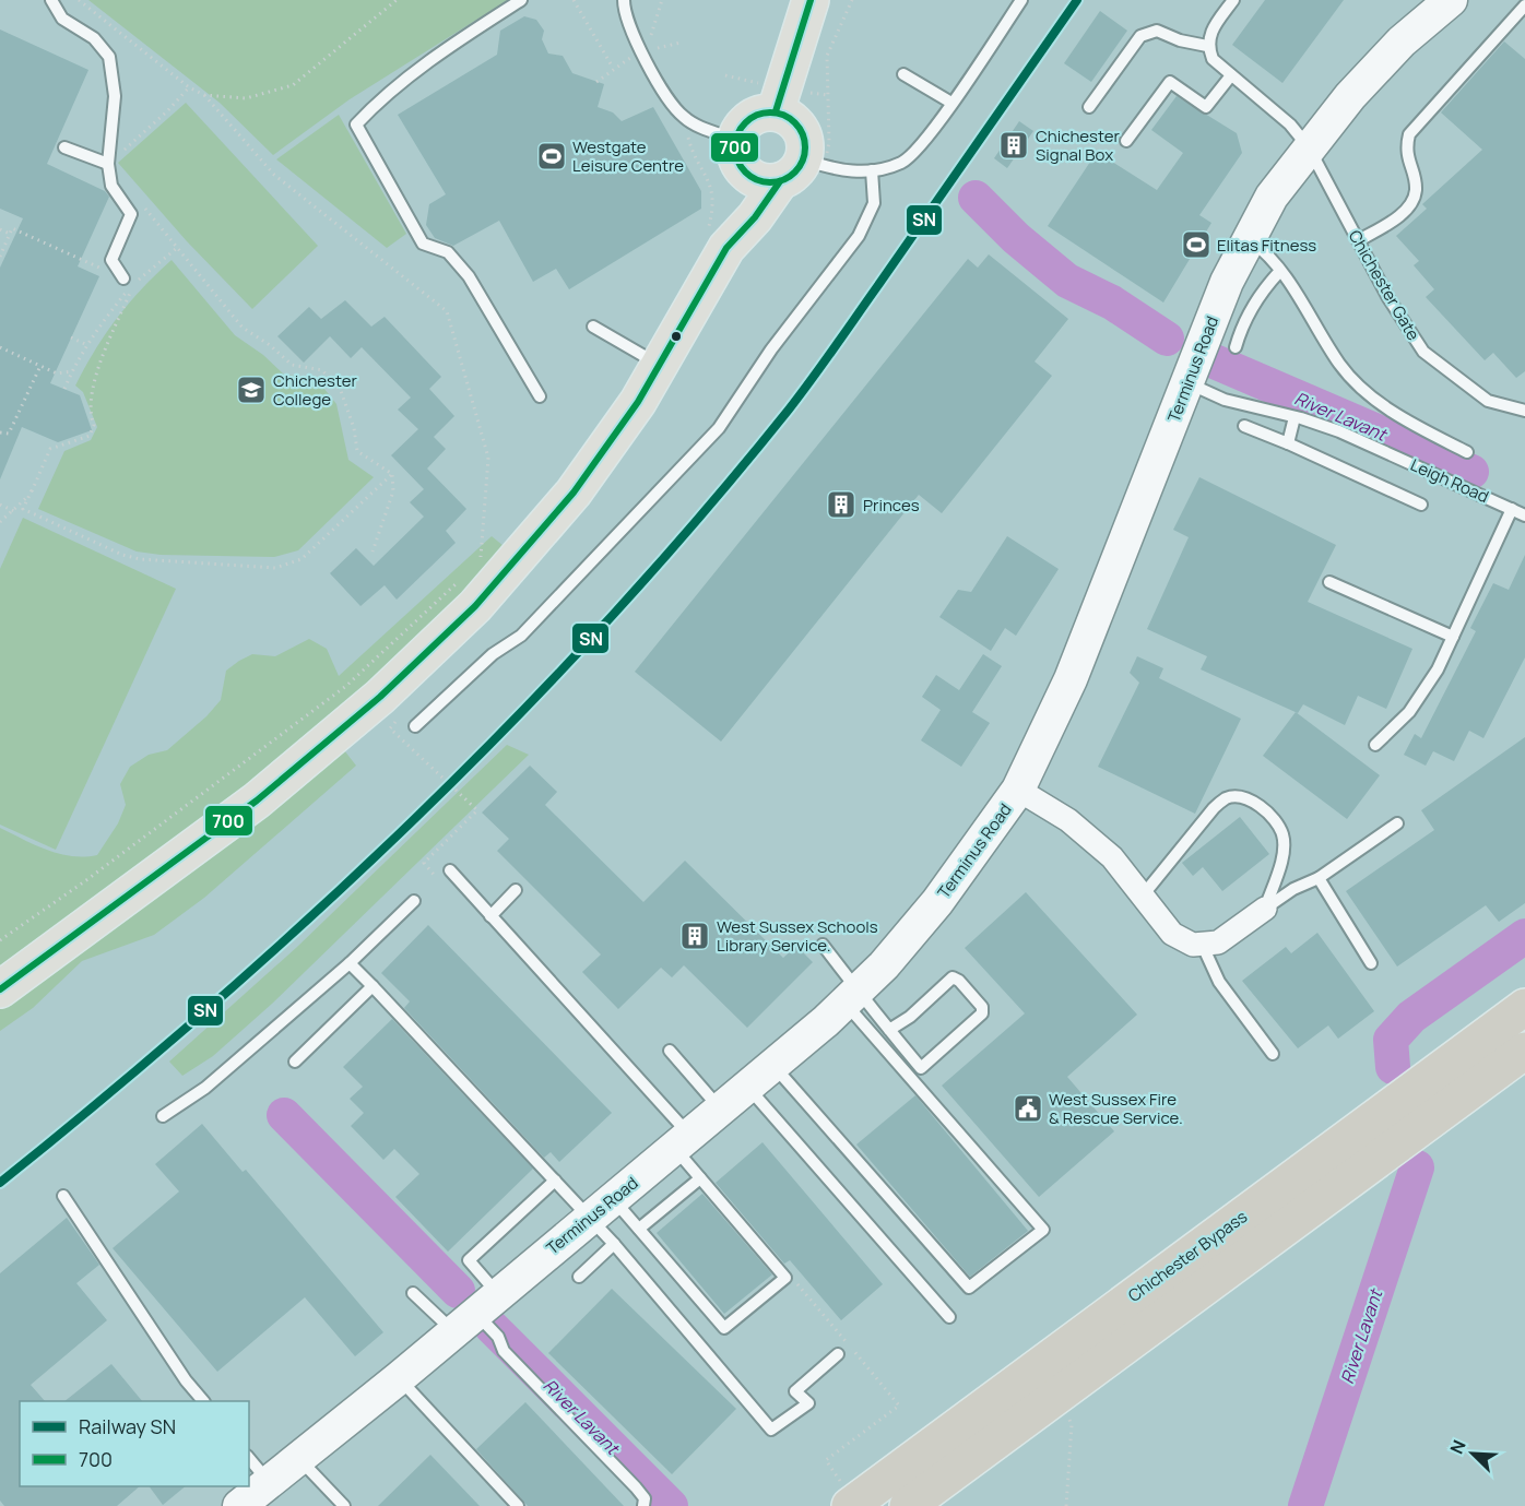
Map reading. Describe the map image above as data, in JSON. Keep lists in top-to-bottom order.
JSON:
{
  "streets": {
    "highway": ["Chichester Bypass"],
    "street": ["Terminus Road"],
    "lane": ["Chichester Gate", "Leigh Road"]
  },
  "crossings": [
    ["Chichester Gate", "Terminus Road"],
    ["Terminus Road", "Leigh Road"]
  ],
  "water": ["River Lavant"],
  "places": {
    "building": ["Chichester Signal Box", "Princes", "West Sussex Schools Library Service."],
    "sports": ["Westgate Leisure Centre", "Elitas Fitness"],
    "school or university": ["Chichester College"],
    "public building": ["West Sussex Fire & Rescue Service."]
  },
  "lines": ["rail line SN", "transit line 700"],
  "legend": ["Railway SN", "700"],
  "north": "top left"
}
